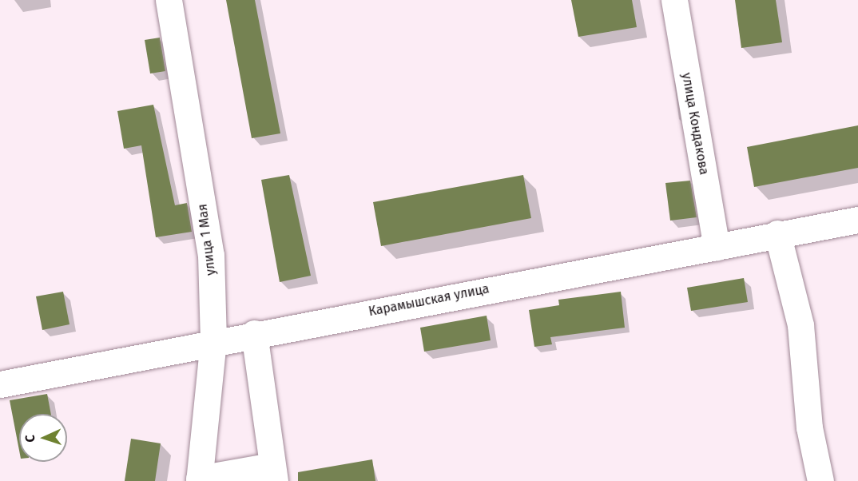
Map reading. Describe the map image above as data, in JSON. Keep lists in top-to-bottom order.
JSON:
{
  "streets": {
    "street": ["улица Кондакова", "улица 1 Мая", "Карамышская улица"]
  },
  "crossings": [
    ["улица Кондакова", "Карамышская улица"],
    ["улица 1 Мая", "Карамышская улица"]
  ],
  "north": "left"
}
